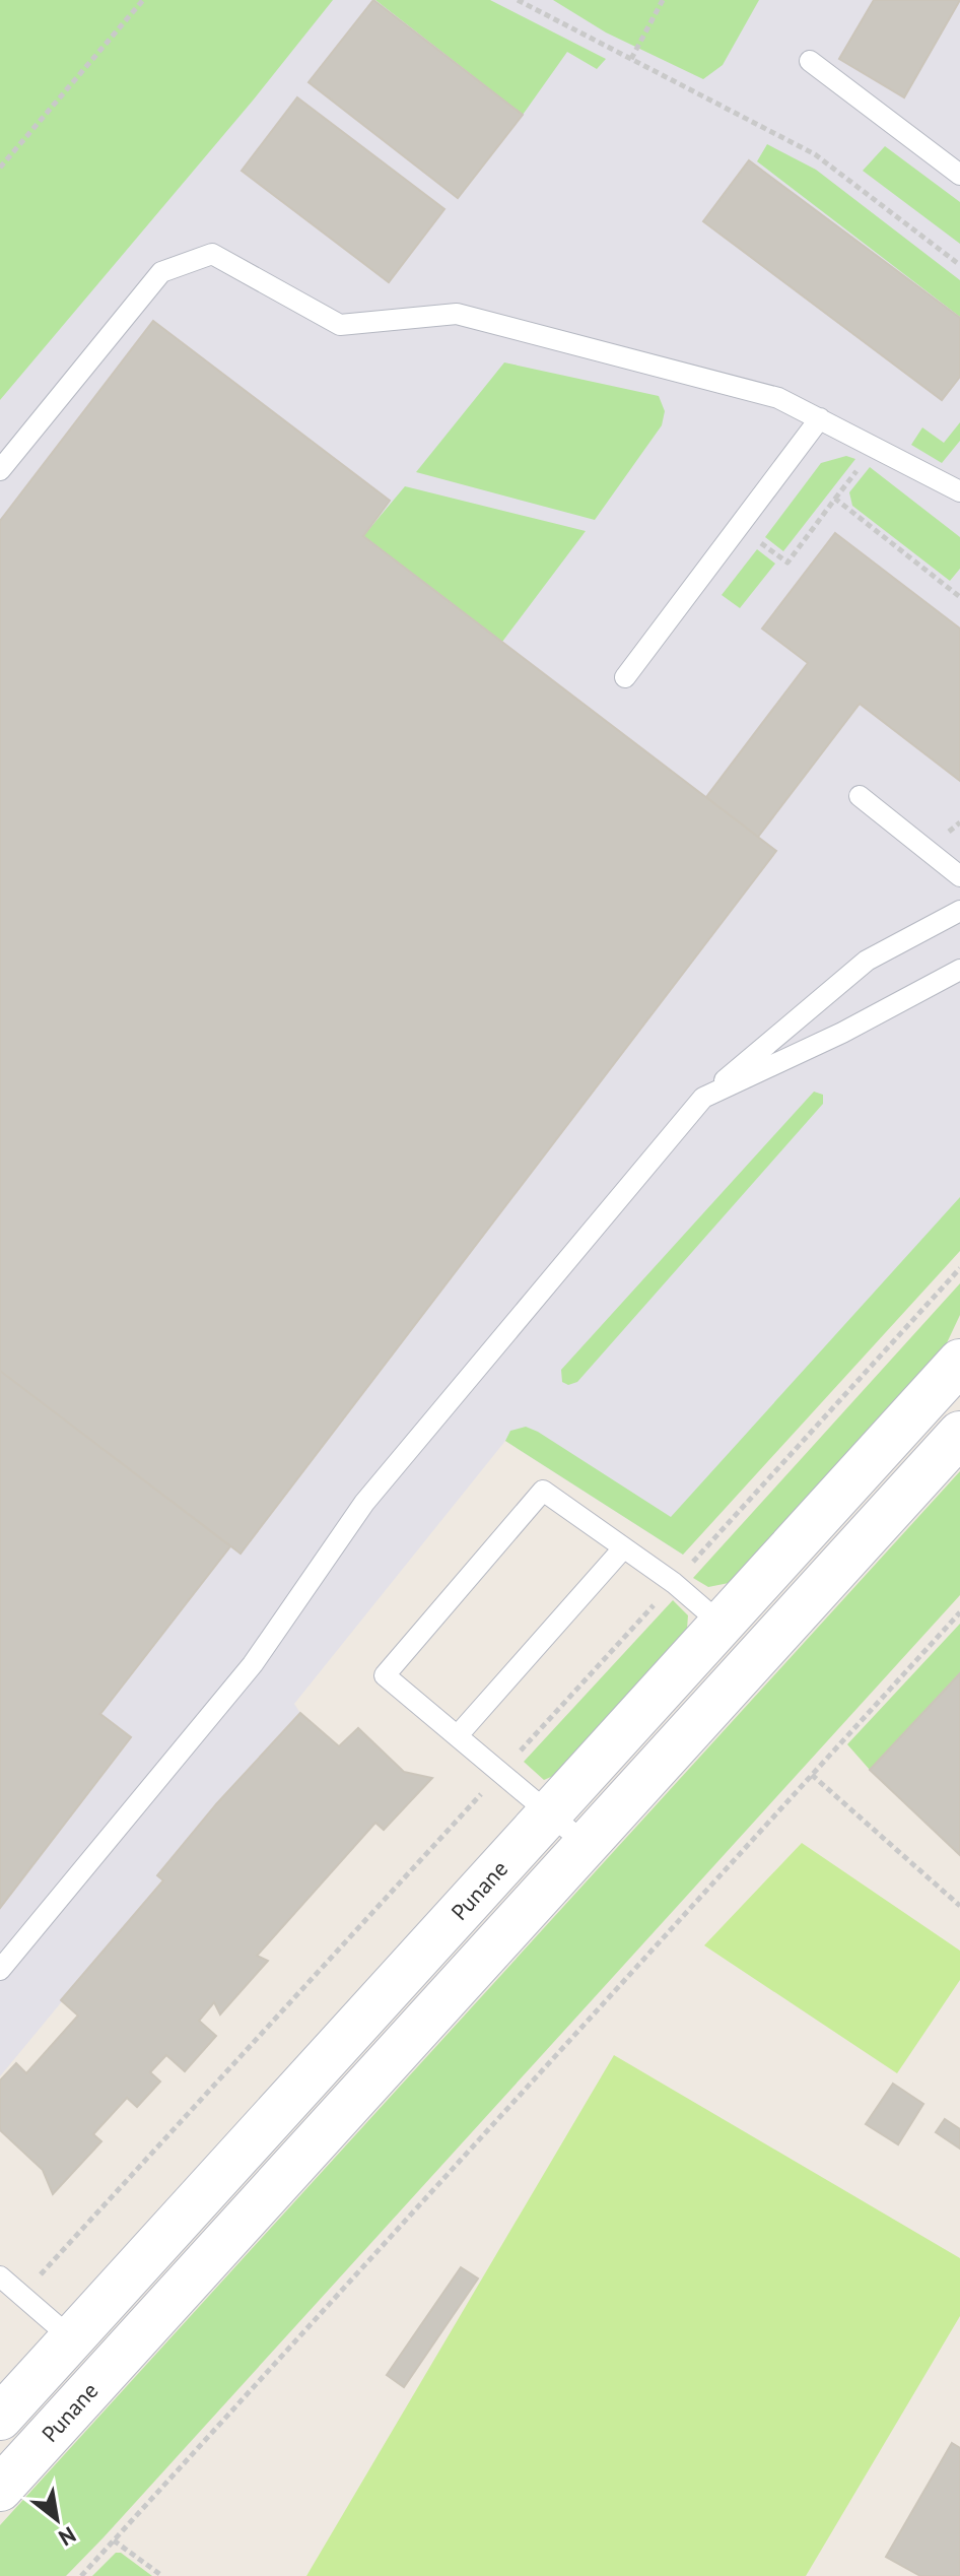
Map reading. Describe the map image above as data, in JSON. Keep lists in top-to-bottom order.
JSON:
{
  "streets": {
    "main road": ["Punane"]
  },
  "north": "bottom right"
}
